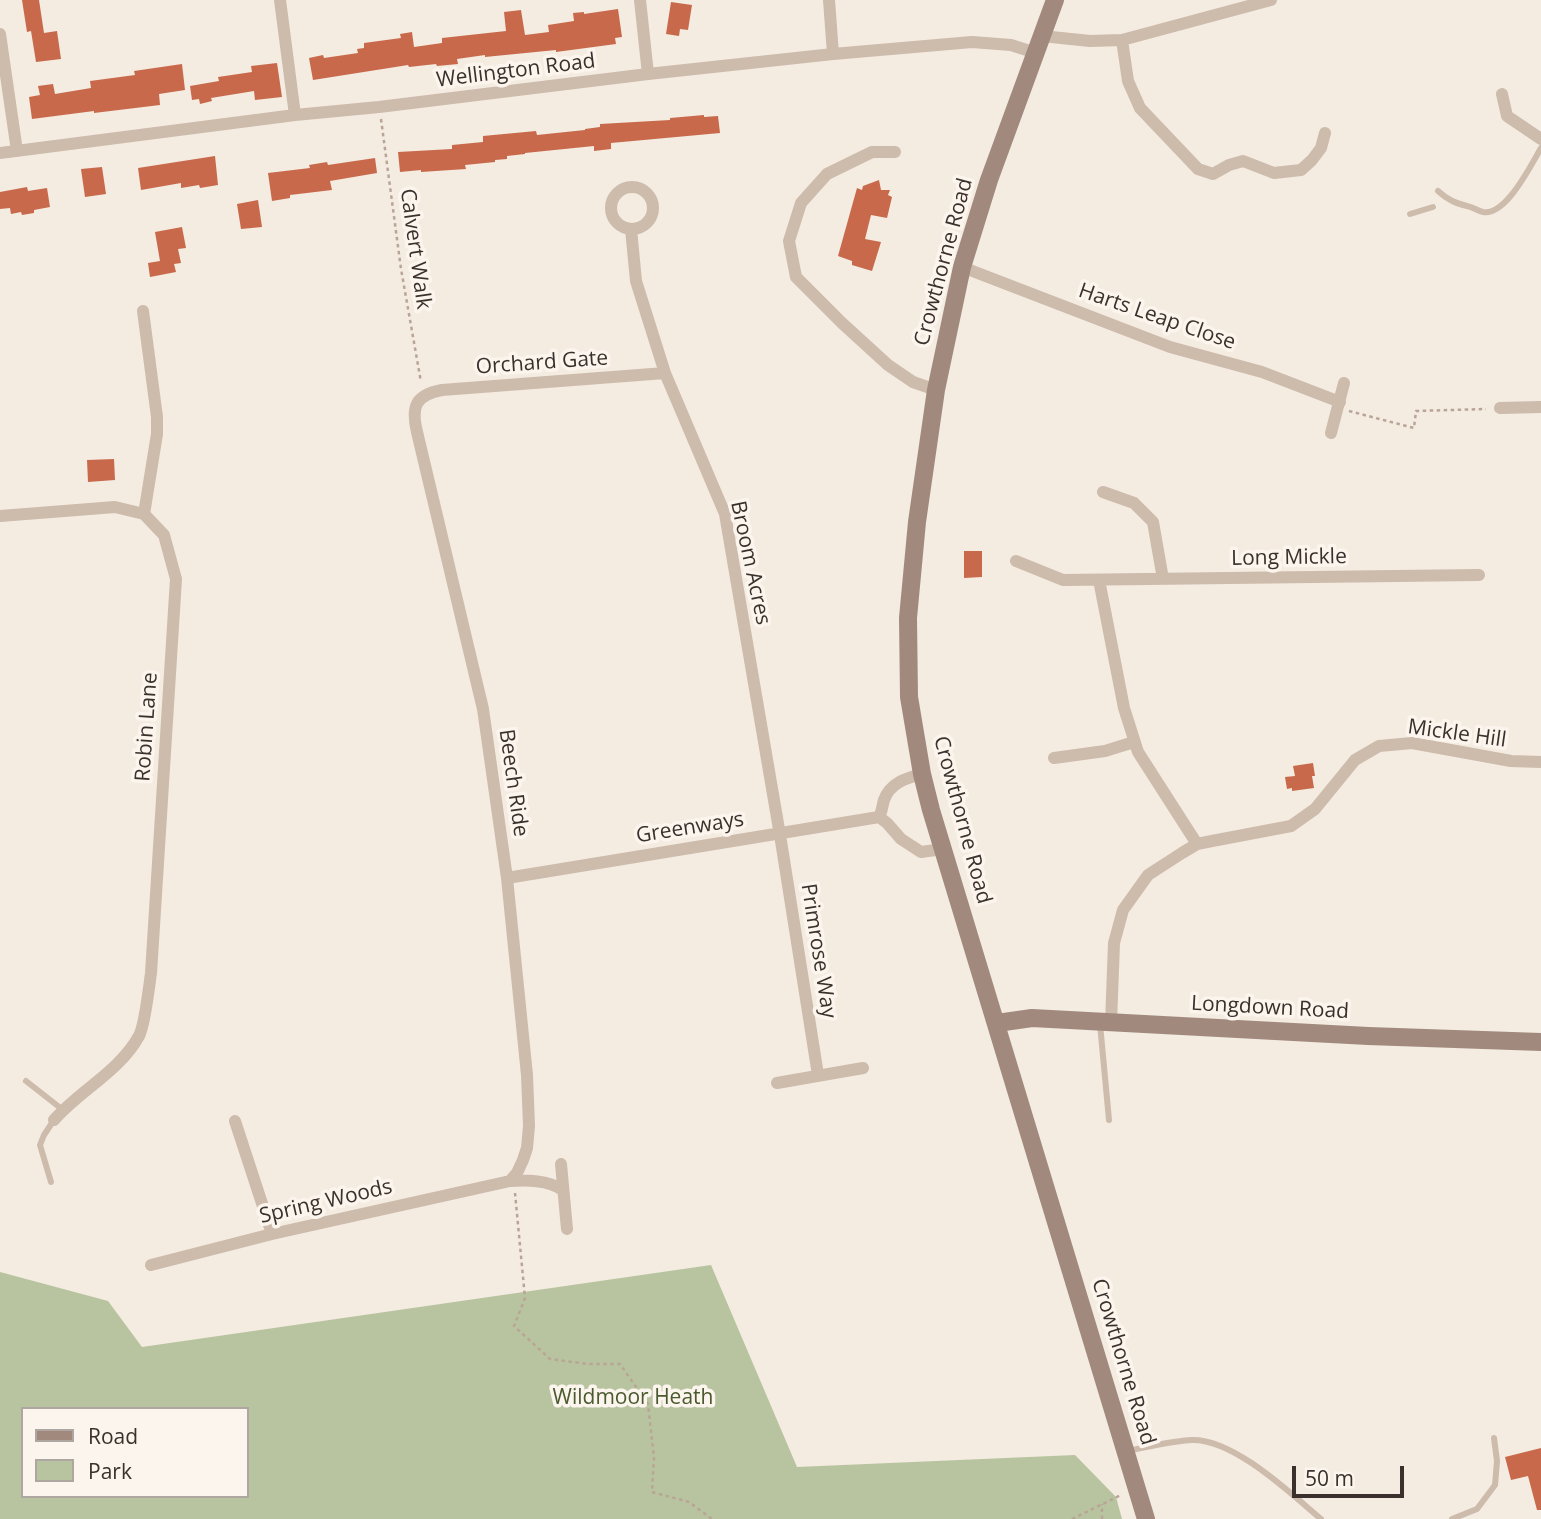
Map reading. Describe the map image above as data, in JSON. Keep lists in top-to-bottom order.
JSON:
{
  "streets": {
    "street": [
      "Wellington Road",
      "Crowthorne Road",
      "Harts Leap Close",
      "Orchard Gate",
      "Long Mickle",
      "Broom Acres",
      "Robin Lane",
      "Mickle Hill",
      "Beech Ride",
      "Greenways",
      "Primrose Way",
      "Longdown Road",
      "Spring Woods"
    ],
    "path": ["Calvert Walk"]
  },
  "crossings": [
    ["Wellington Road", "Calvert Walk"],
    ["Wellington Road", "Crowthorne Road"],
    ["Calvert Walk", "Orchard Gate"],
    ["Calvert Walk", "Beech Ride"],
    ["Crowthorne Road", "Harts Leap Close"],
    ["Crowthorne Road", "Longdown Road"],
    ["Orchard Gate", "Broom Acres"],
    ["Orchard Gate", "Beech Ride"],
    ["Broom Acres", "Greenways"],
    ["Broom Acres", "Primrose Way"],
    ["Mickle Hill", "Longdown Road"],
    ["Beech Ride", "Greenways"],
    ["Beech Ride", "Spring Woods"],
    ["Greenways", "Primrose Way"]
  ],
  "parks": ["Wildmoor Heath"],
  "legend": ["Road", "Park"],
  "scale_bar": "50 m"
}
